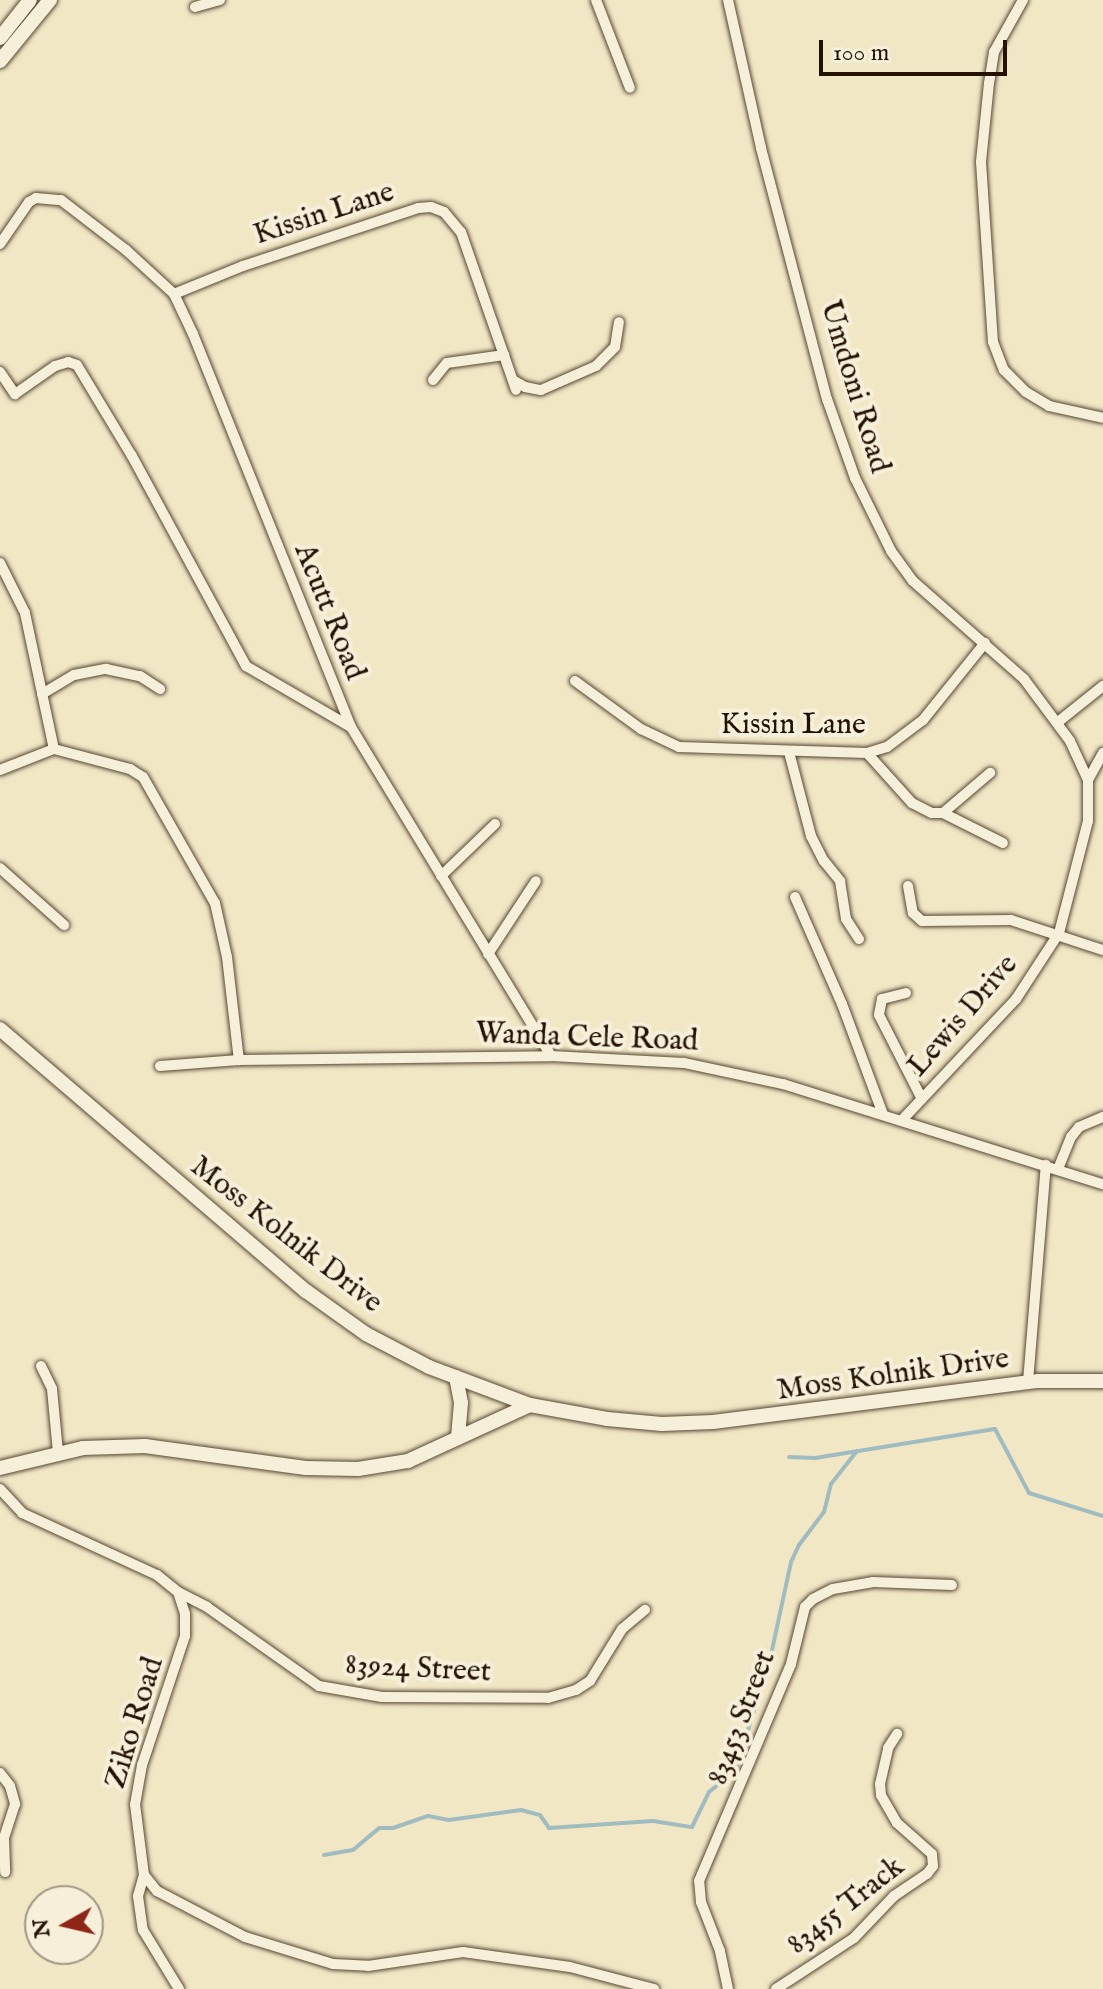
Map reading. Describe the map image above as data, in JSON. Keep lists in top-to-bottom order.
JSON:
{
  "streets": {
    "main road": ["Moss Kolnik Drive"],
    "street": [
      "Kissin Lane",
      "Umdoni Road",
      "Acutt Road",
      "Lewis Drive",
      "Wanda Cele Road",
      "83924 Street",
      "83453 Street",
      "Ziko Road",
      "83455 Track"
    ]
  },
  "crossings": [
    ["Kissin Lane", "Umdoni Road"],
    ["Kissin Lane", "Acutt Road"],
    ["Umdoni Road", "Lewis Drive"],
    ["Acutt Road", "Wanda Cele Road"],
    ["Lewis Drive", "Wanda Cele Road"],
    ["83924 Street", "Ziko Road"]
  ],
  "scale_bar": "100 m",
  "north": "left"
}
